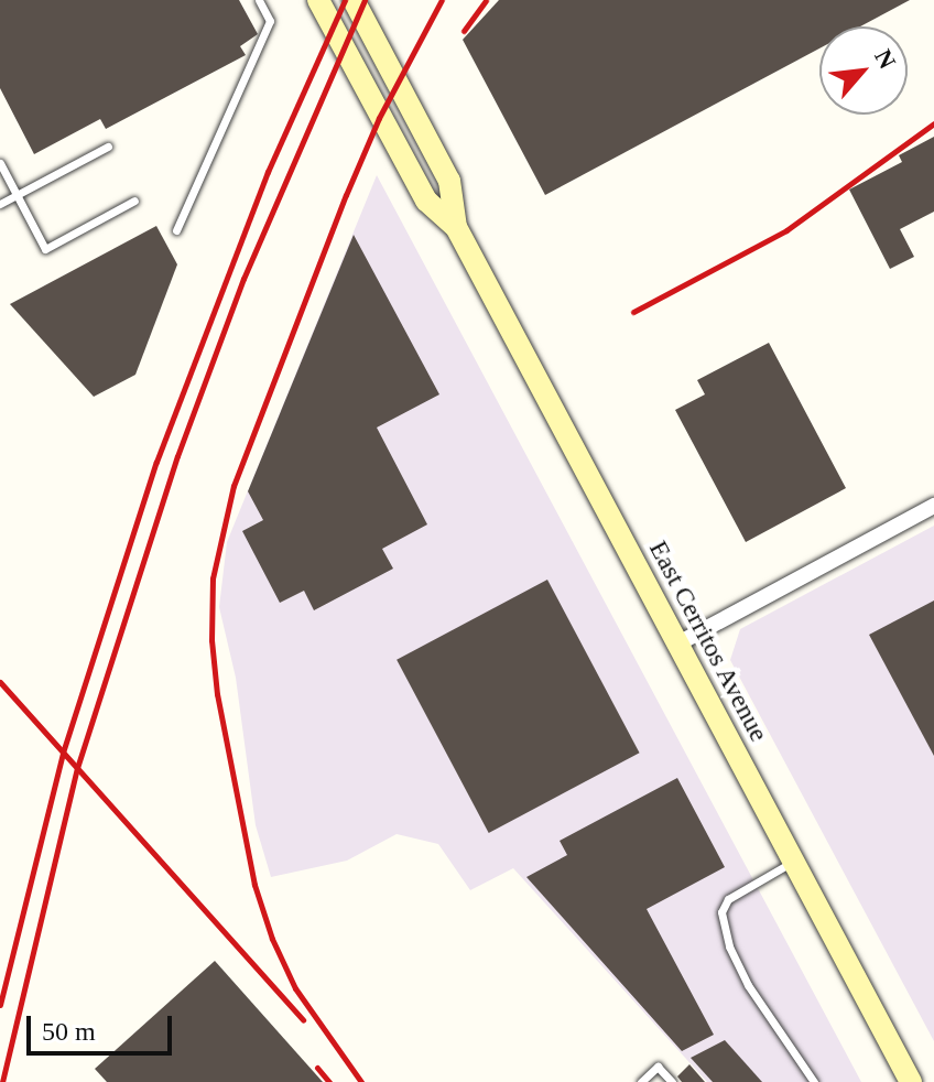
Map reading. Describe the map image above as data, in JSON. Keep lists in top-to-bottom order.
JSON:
{
  "streets": {
    "main road": ["East Cerritos Avenue"]
  },
  "scale_bar": "50 m",
  "north": "top right"
}
